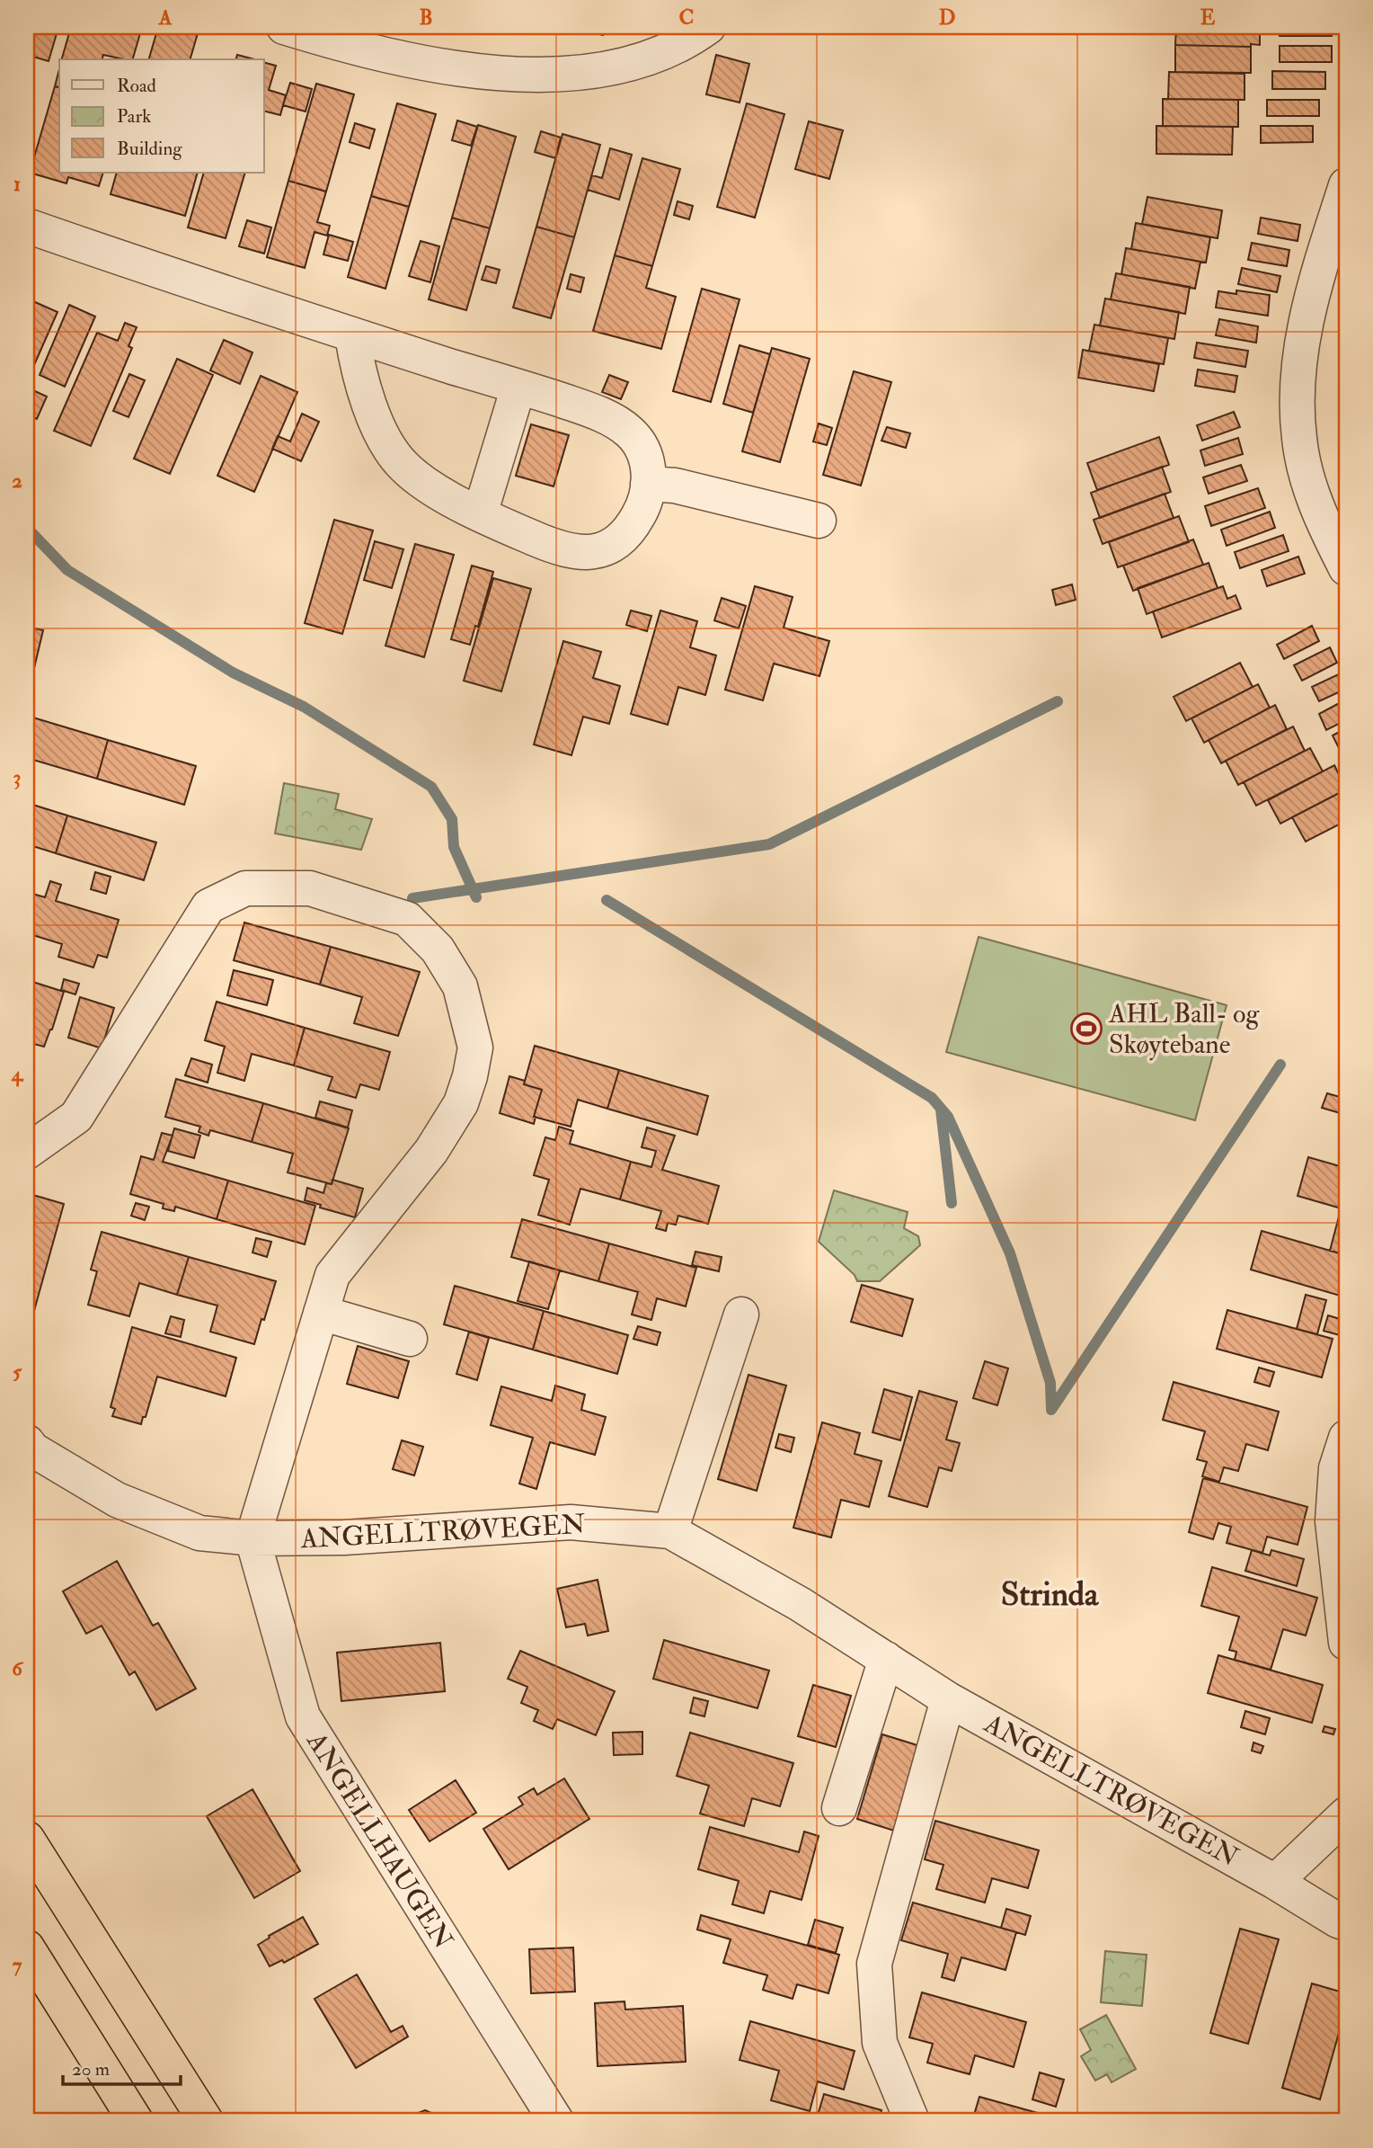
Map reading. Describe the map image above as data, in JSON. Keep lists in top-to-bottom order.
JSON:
{
  "streets": {
    "street": ["ANGELLTRØVEGEN", "ANGELLHAUGEN"]
  },
  "crossings": [
    ["ANGELLTRØVEGEN", "ANGELLHAUGEN"]
  ],
  "districts": ["Strinda"],
  "places": {
    "sports": ["AHL Ball- og Skøytebane"]
  },
  "legend": ["Road", "Park", "Building"],
  "scale_bar": "20 m",
  "grid": {
    "columns": [
      "A",
      "B",
      "C",
      "D",
      "E"
    ],
    "rows": [
      "1",
      "2",
      "3",
      "4",
      "5",
      "6",
      "7"
    ]
  }
}
